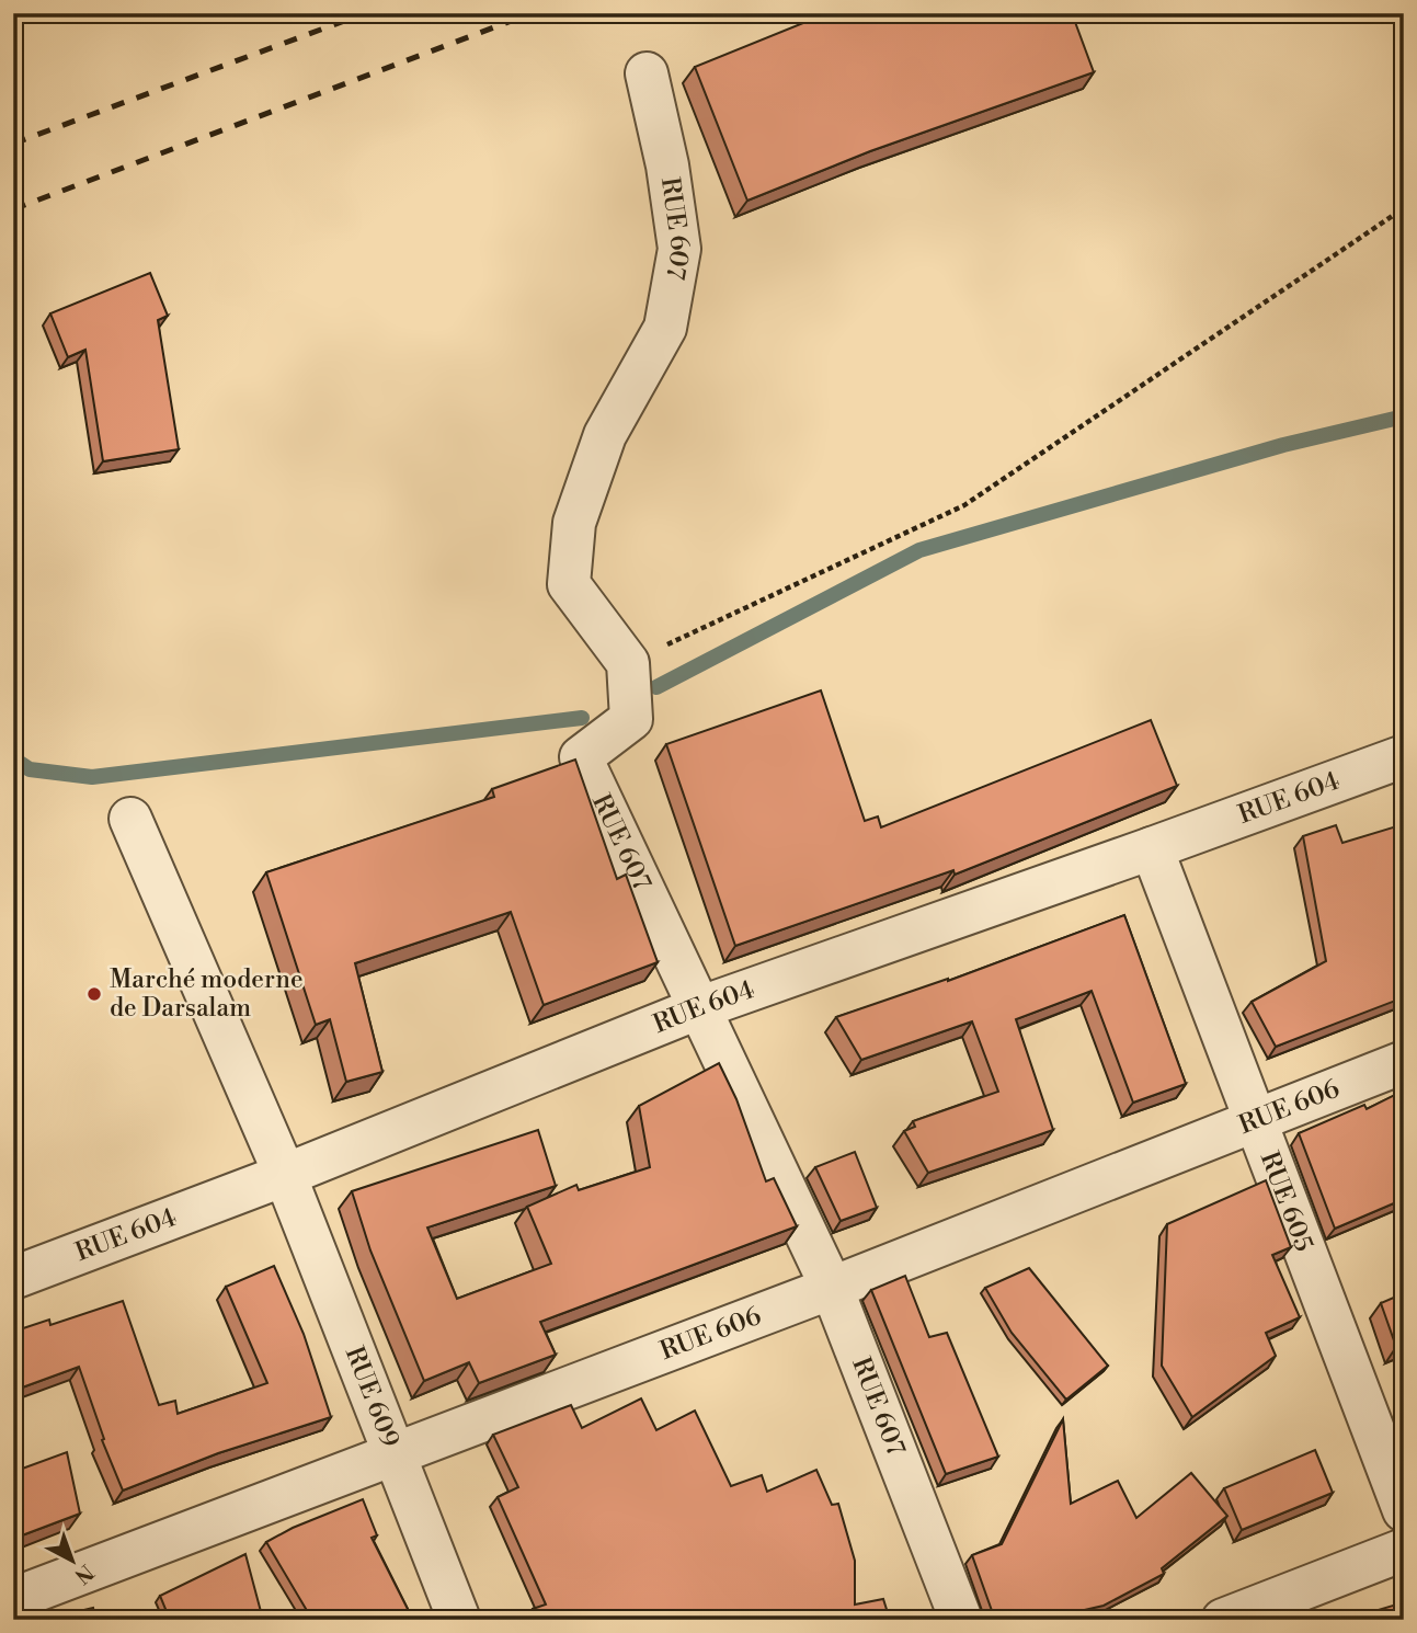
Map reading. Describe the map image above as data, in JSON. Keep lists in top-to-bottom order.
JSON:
{
  "streets": {
    "street": [
      "RUE 607",
      "RUE 604",
      "RUE 606",
      "RUE 605",
      "RUE 609"
    ]
  },
  "crossings": [
    ["RUE 607", "RUE 604"],
    ["RUE 607", "RUE 606"],
    ["RUE 604", "RUE 605"],
    ["RUE 604", "RUE 609"],
    ["RUE 606", "RUE 605"],
    ["RUE 606", "RUE 609"]
  ],
  "places": ["Marché moderne de Darsalam"],
  "north": "bottom right"
}
